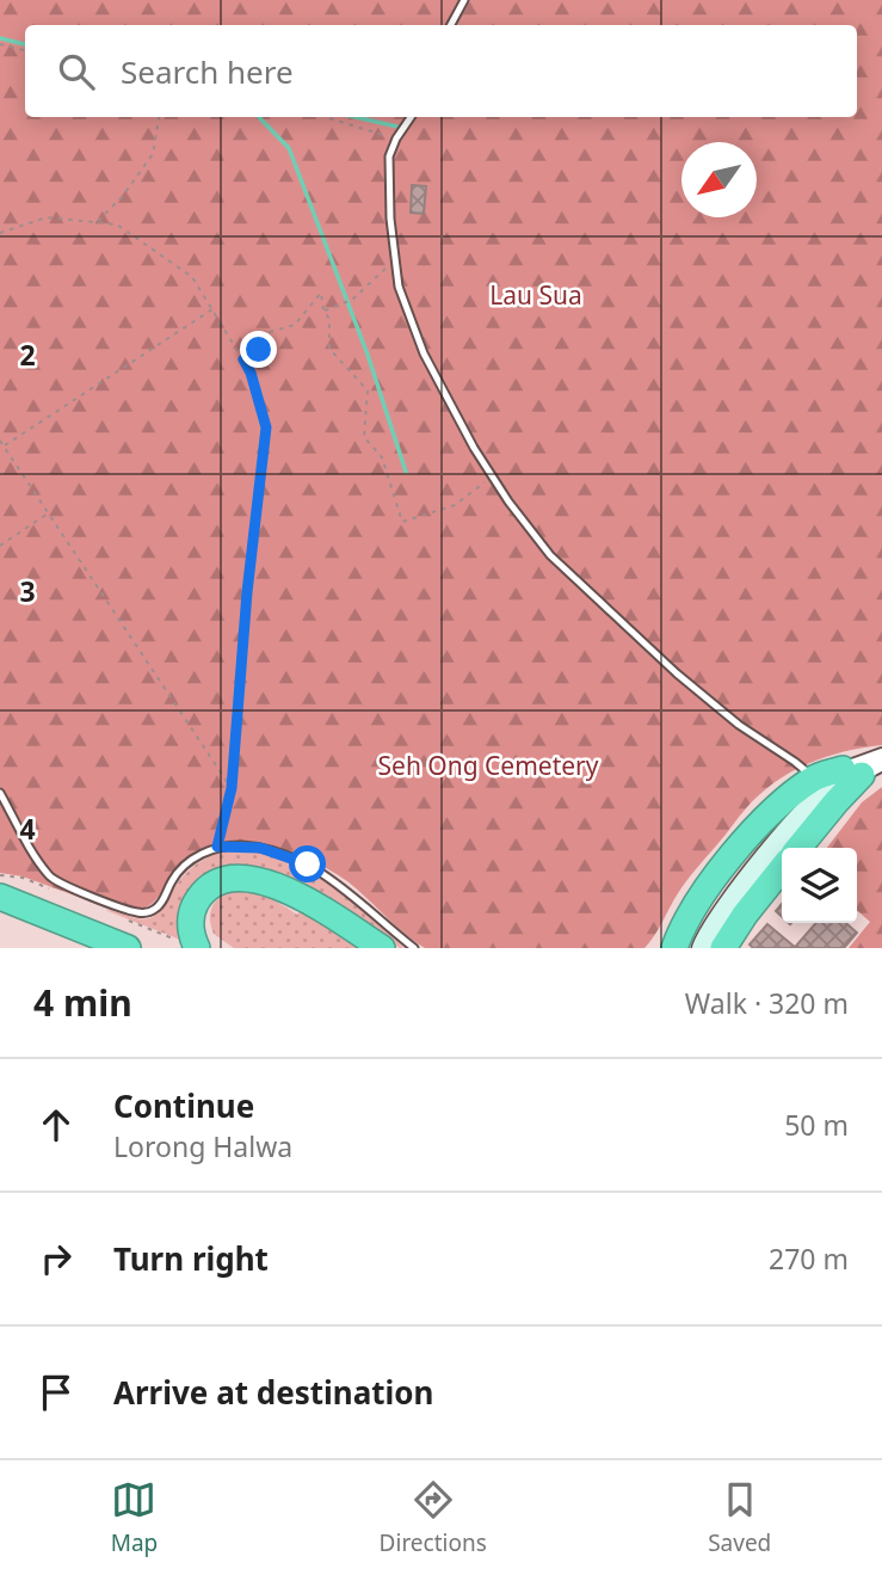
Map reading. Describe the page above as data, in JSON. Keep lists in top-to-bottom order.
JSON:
{
  "parks": ["Lau Sua", "Seh Ong Cemetery"],
  "north": "bottom left",
  "page": {
    "search": "Search here",
    "heading": ["4 min", "Walk · 320 m"],
    "list": [
      ["Continue", "Lorong Halwa", "50 m"],
      ["Turn right", "270 m"],
      "Arrive at destination"
    ],
    "nav": ["Map", "Directions", "Saved"]
  },
  "grid": {
    "rows": ["2", "3", "4"]
  }
}
